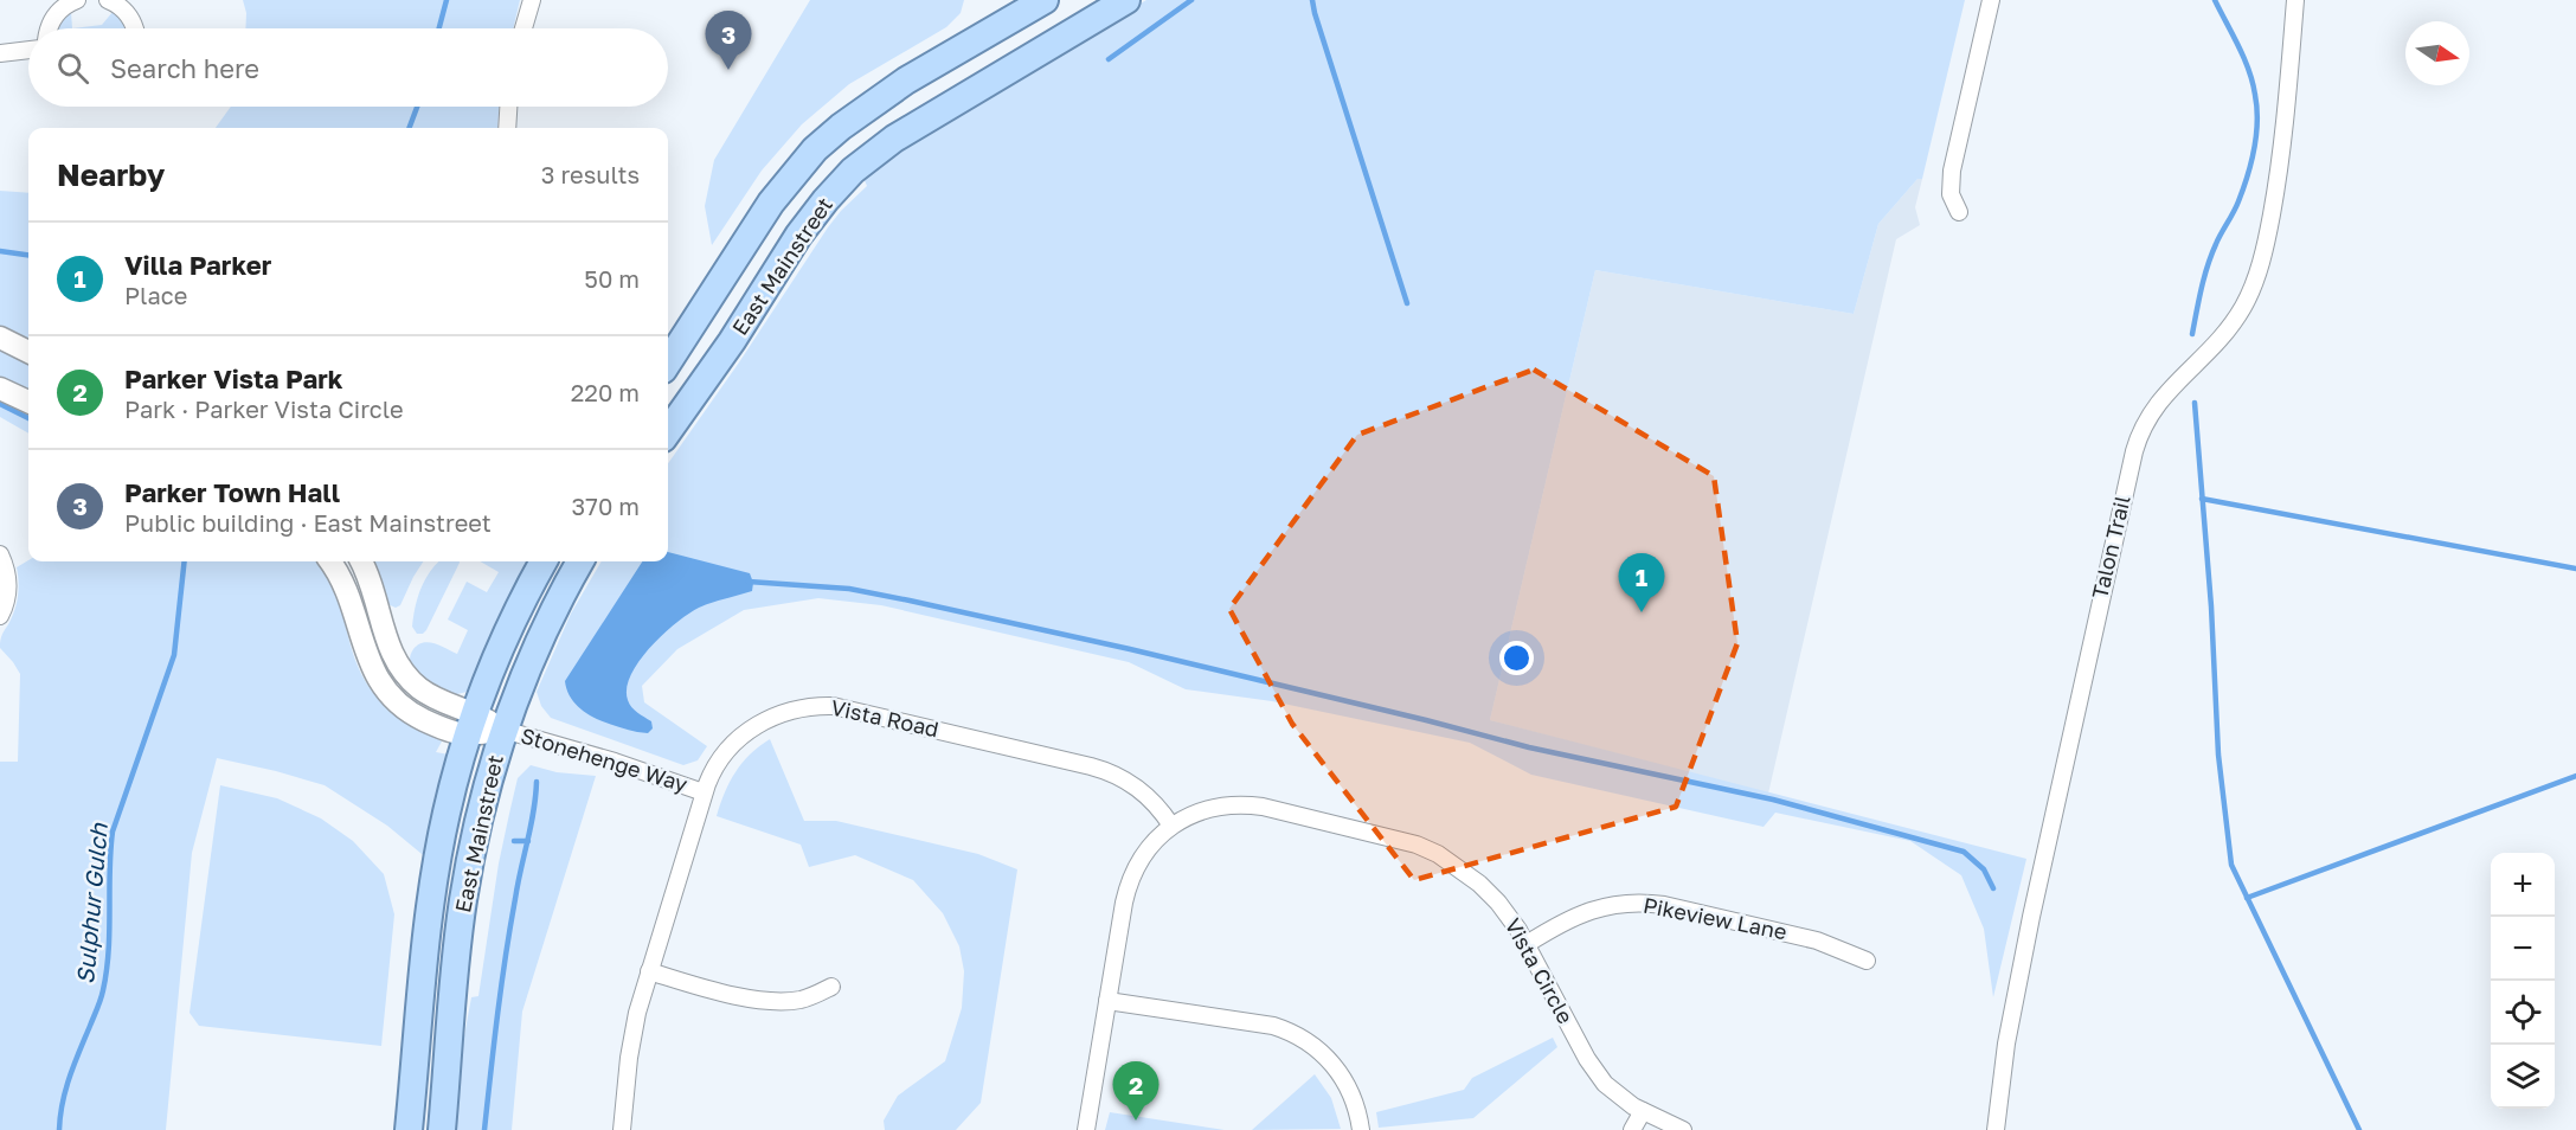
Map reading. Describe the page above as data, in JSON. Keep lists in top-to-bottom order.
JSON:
{
  "streets": {
    "main road": ["East Mainstreet"],
    "street": [
      "Talon Trail",
      "Vista Road",
      "Stonehenge Way",
      "Pikeview Lane",
      "Vista Circle"
    ]
  },
  "crossings": [
    ["East Mainstreet", "Stonehenge Way"],
    ["Vista Road", "Stonehenge Way"],
    ["Vista Road", "Vista Circle"],
    ["Pikeview Lane", "Vista Circle"]
  ],
  "water": ["Sulphur Gulch"],
  "north": "right",
  "page": {
    "pins": ["3", "1", "2"],
    "search": "Search here",
    "heading": ["Nearby", "3 results"],
    "list": [
      {
        "mark": "1",
        "name": "Villa Parker",
        "note": "Place",
        "value": "50 m"
      },
      {
        "mark": "2",
        "name": "Parker Vista Park",
        "note": "Park · Parker Vista Circle",
        "value": "220 m"
      },
      {
        "mark": "3",
        "name": "Parker Town Hall",
        "note": "Public building · East Mainstreet",
        "value": "370 m"
      }
    ],
    "map_buttons": ["+", "−"]
  }
}
